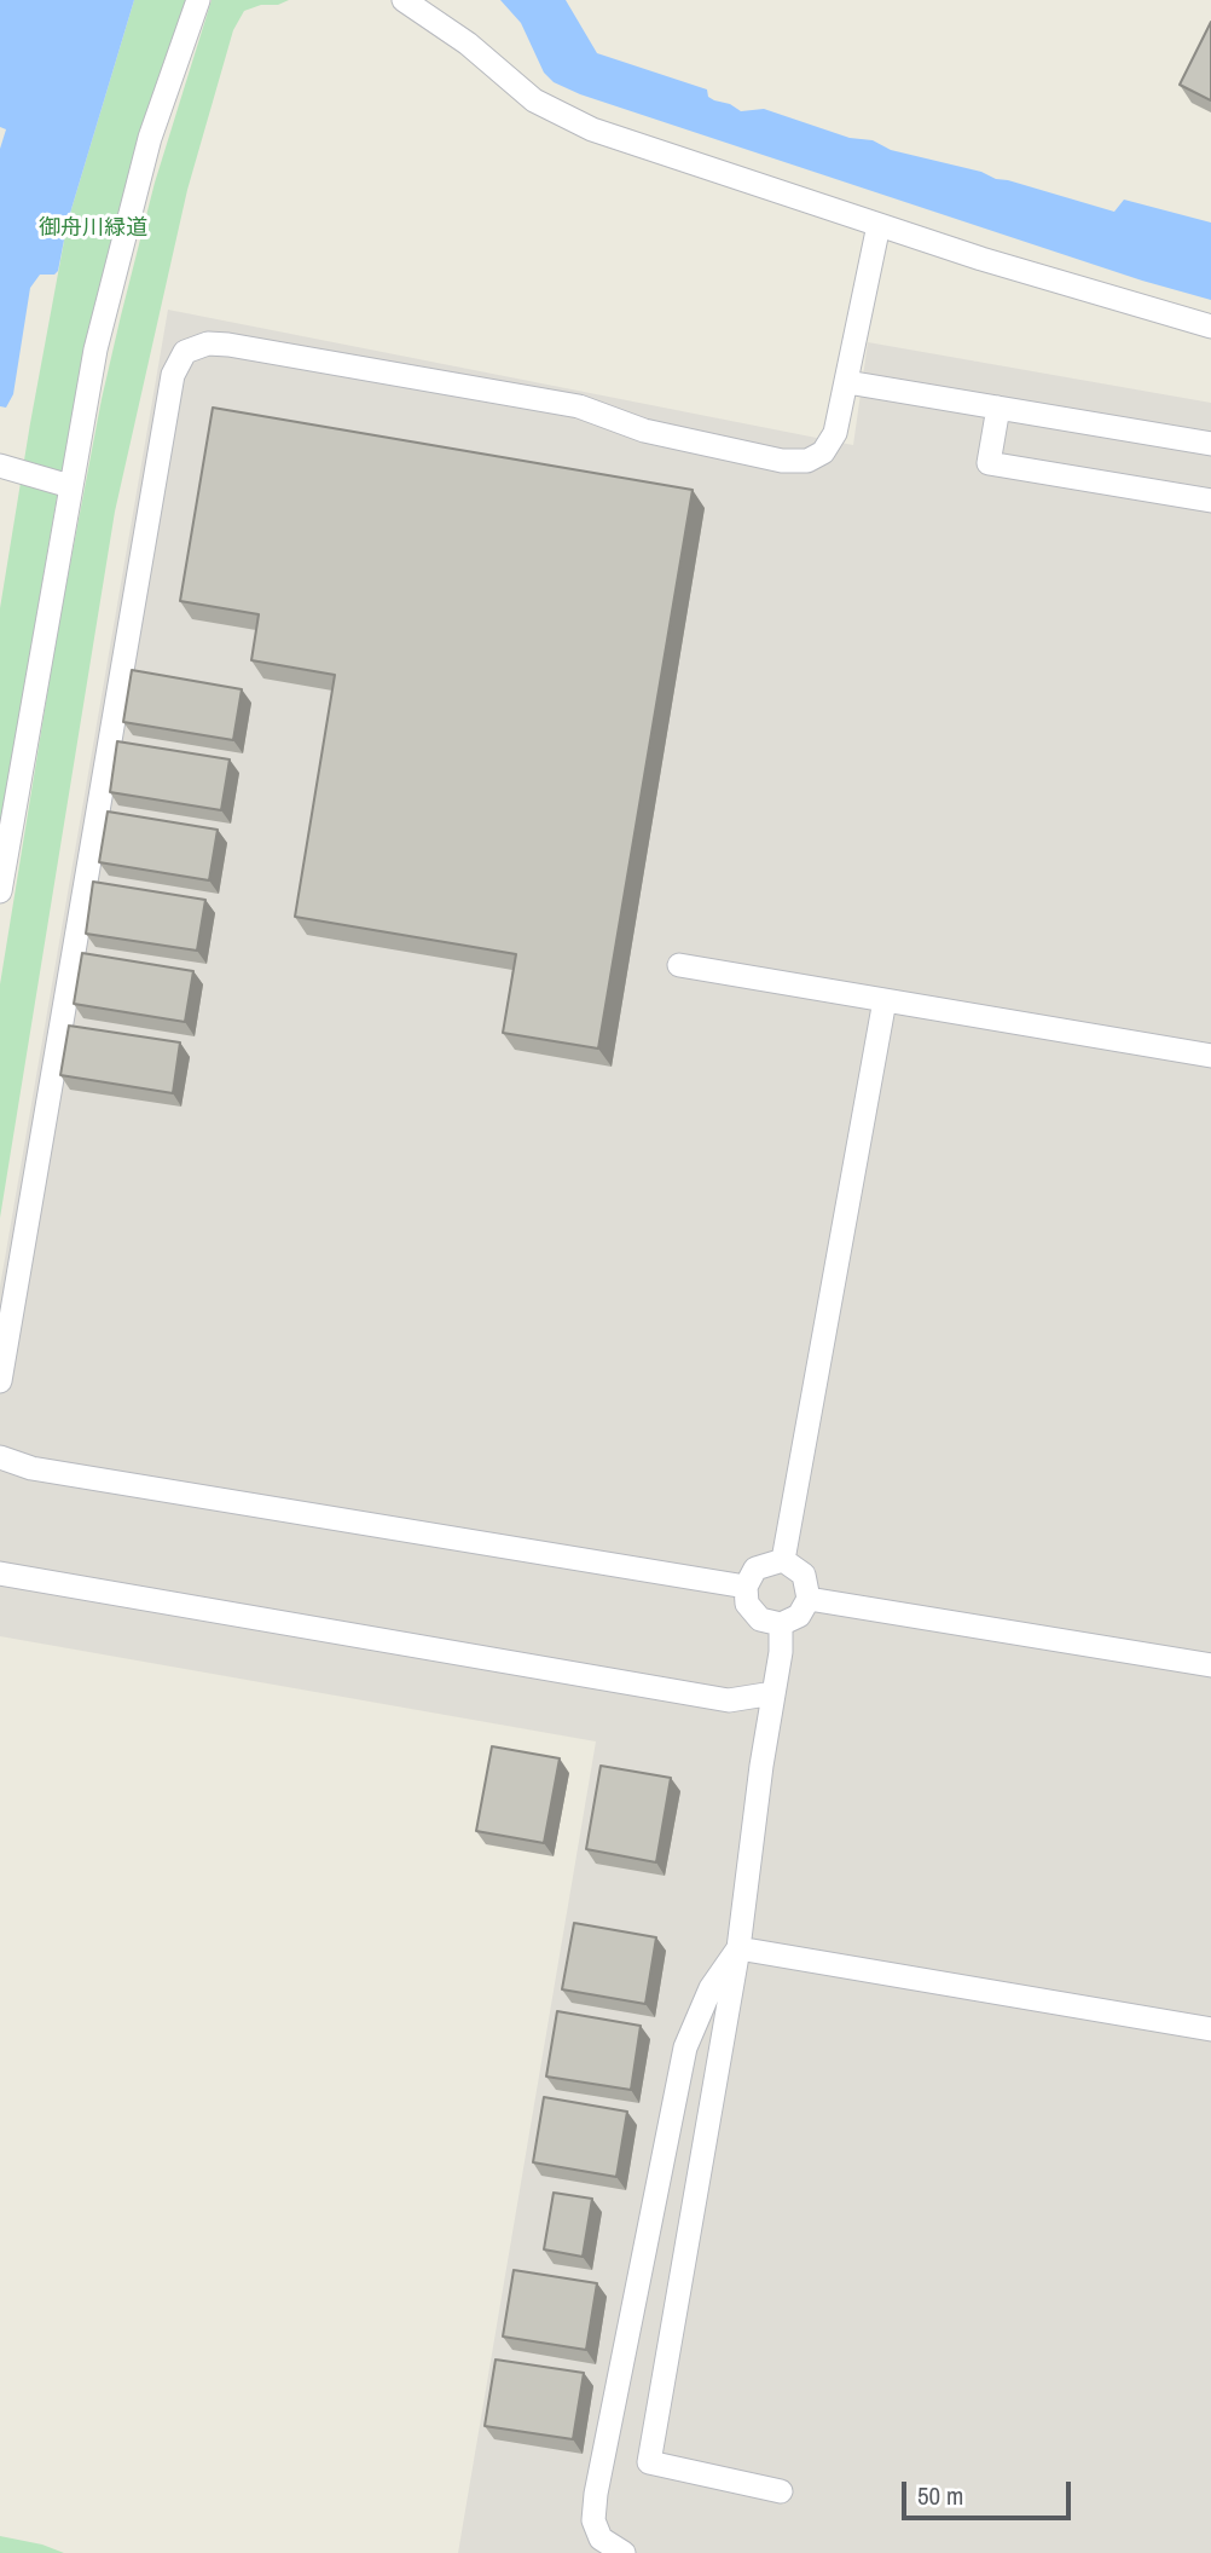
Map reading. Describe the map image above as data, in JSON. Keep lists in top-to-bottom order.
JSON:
{
  "parks": ["御舟川緑道"],
  "scale_bar": "50 m"
}
